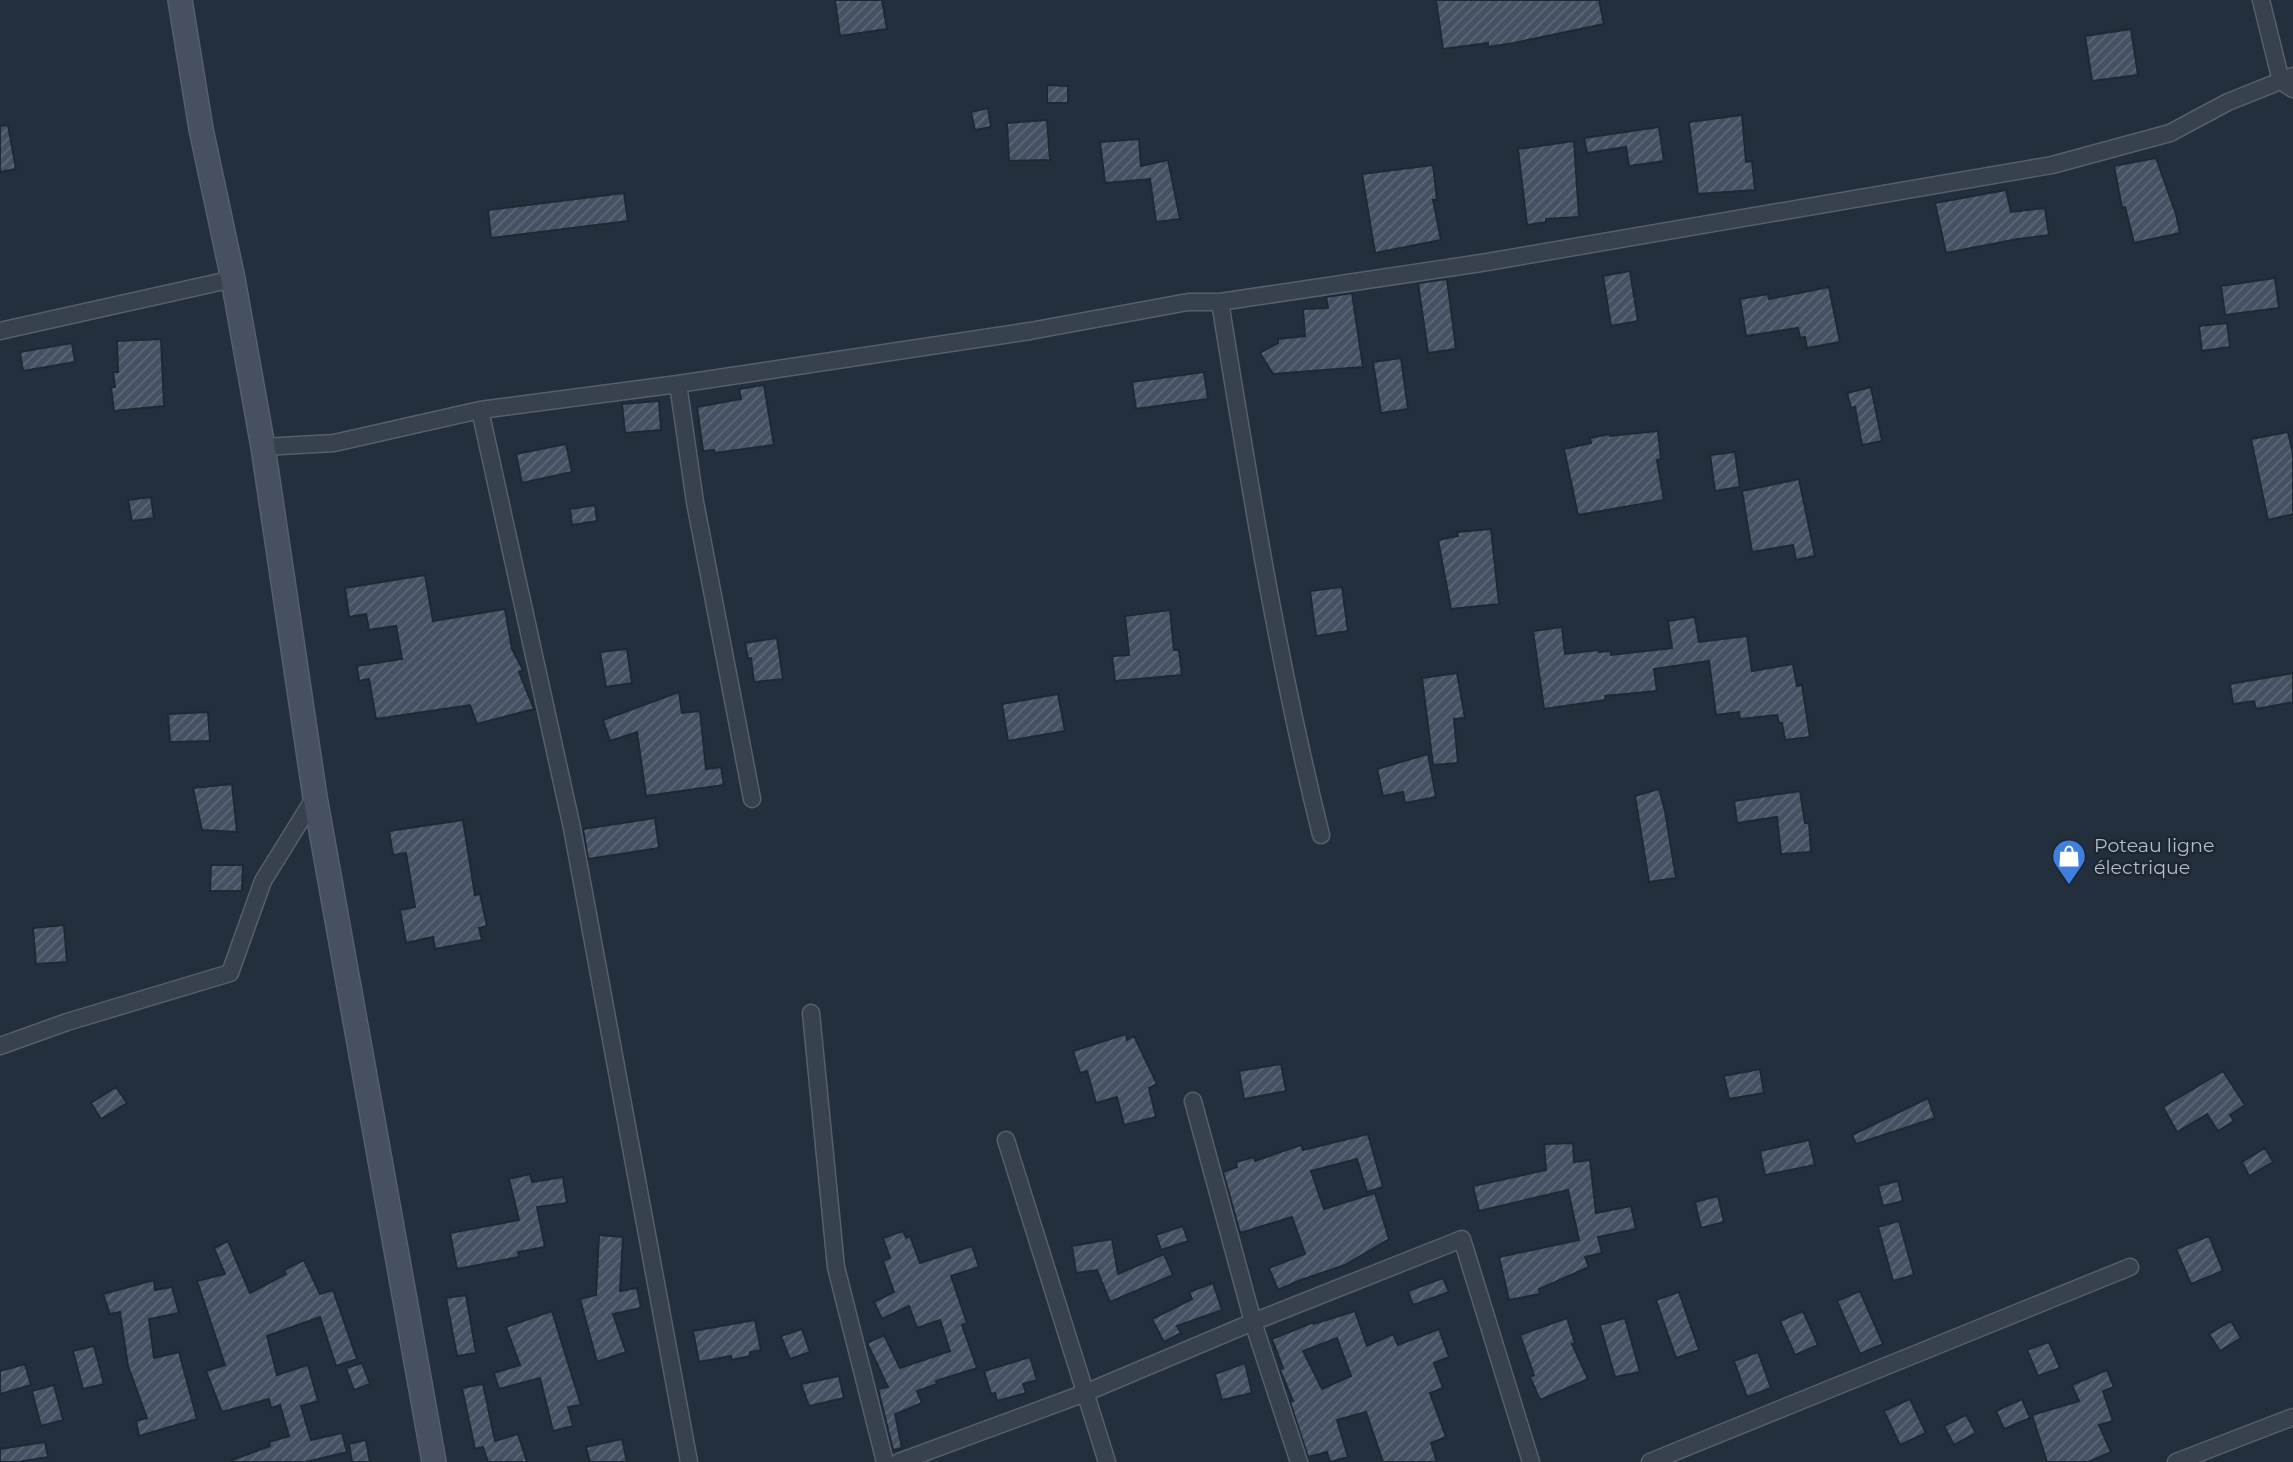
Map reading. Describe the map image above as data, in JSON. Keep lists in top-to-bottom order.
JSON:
{
  "places": {
    "shop": ["Poteau ligne électrique"]
  }
}
